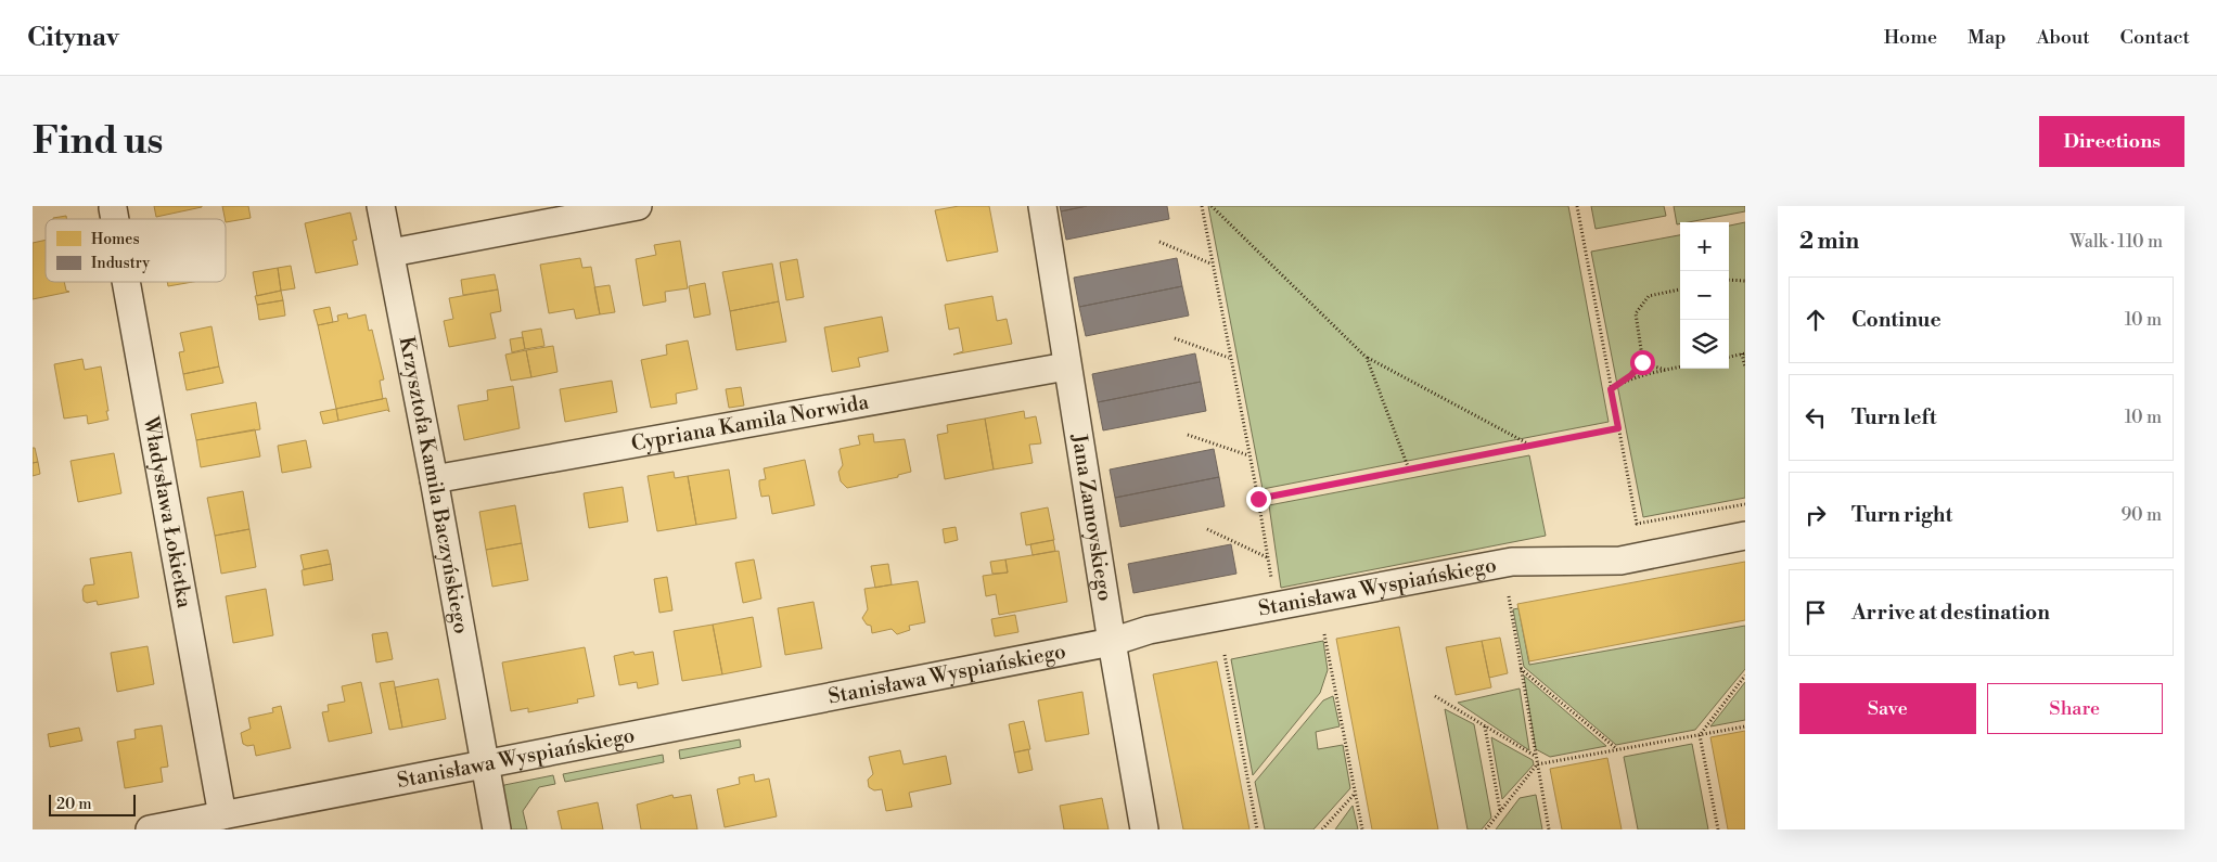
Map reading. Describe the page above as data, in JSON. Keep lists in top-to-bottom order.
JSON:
{
  "streets": {
    "street": [
      "Cypriana Kamila Norwida",
      "Krzysztofa Kamila Baczyńskiego",
      "Władysława Łokietka",
      "Jana Zamoyskiego",
      "Stanisława Wyspiańskiego"
    ]
  },
  "crossings": [
    ["Cypriana Kamila Norwida", "Krzysztofa Kamila Baczyńskiego"],
    ["Cypriana Kamila Norwida", "Jana Zamoyskiego"],
    ["Krzysztofa Kamila Baczyńskiego", "Stanisława Wyspiańskiego"],
    ["Władysława Łokietka", "Stanisława Wyspiańskiego"],
    ["Jana Zamoyskiego", "Stanisława Wyspiańskiego"]
  ],
  "legend": ["Homes", "Industry"],
  "scale_bar": "20 m",
  "page": {
    "header": "Citynav",
    "nav": [
      "Home",
      "Map",
      "About",
      "Contact"
    ],
    "buttons": [
      "Directions",
      ["Save", "Share"]
    ],
    "title": "Find us",
    "heading": ["2 min", "Walk · 110 m"],
    "map_buttons": ["+", "−"],
    "list": [
      ["Continue", "10 m"],
      ["Turn left", "10 m"],
      ["Turn right", "90 m"],
      "Arrive at destination"
    ],
    "scale": "20 m"
  }
}
